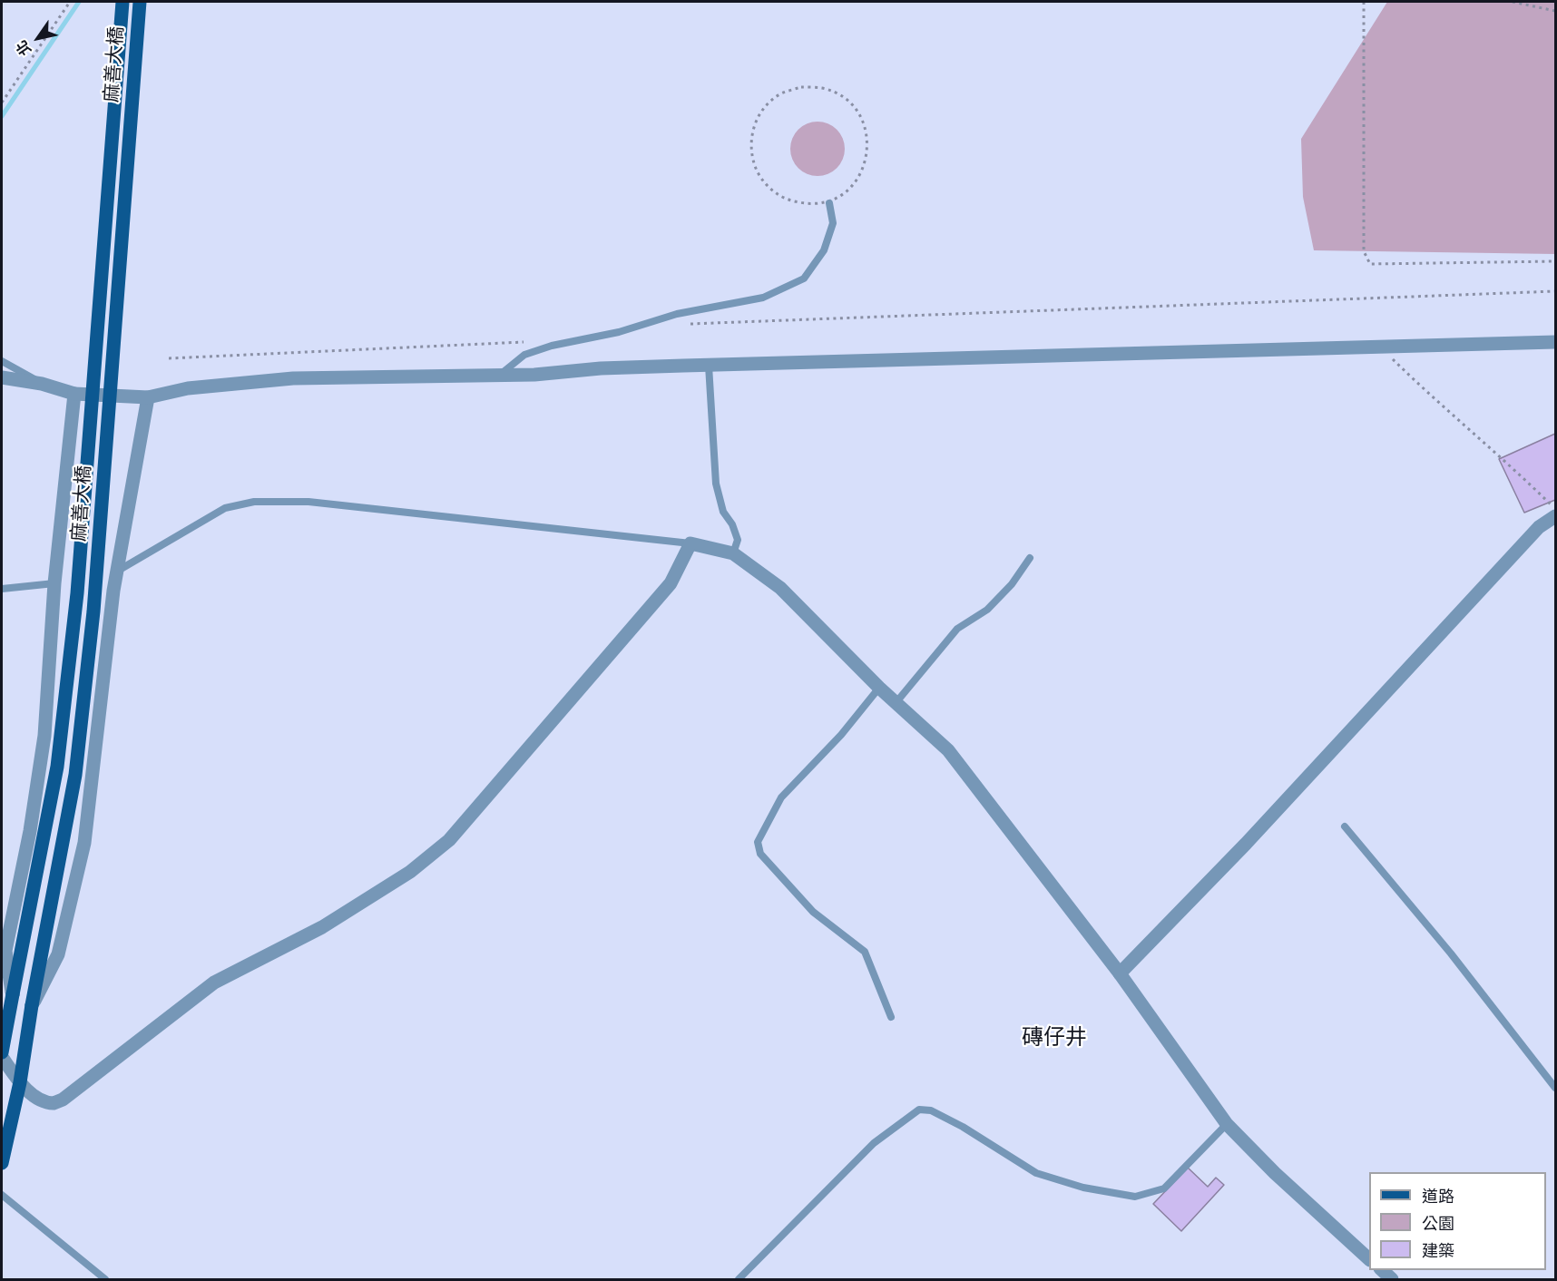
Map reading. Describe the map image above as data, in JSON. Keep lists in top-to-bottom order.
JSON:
{
  "streets": {
    "main road": ["麻善大橋"]
  },
  "districts": ["磚仔井"],
  "legend": ["道路", "公園", "建築"],
  "north": "bottom left"
}
